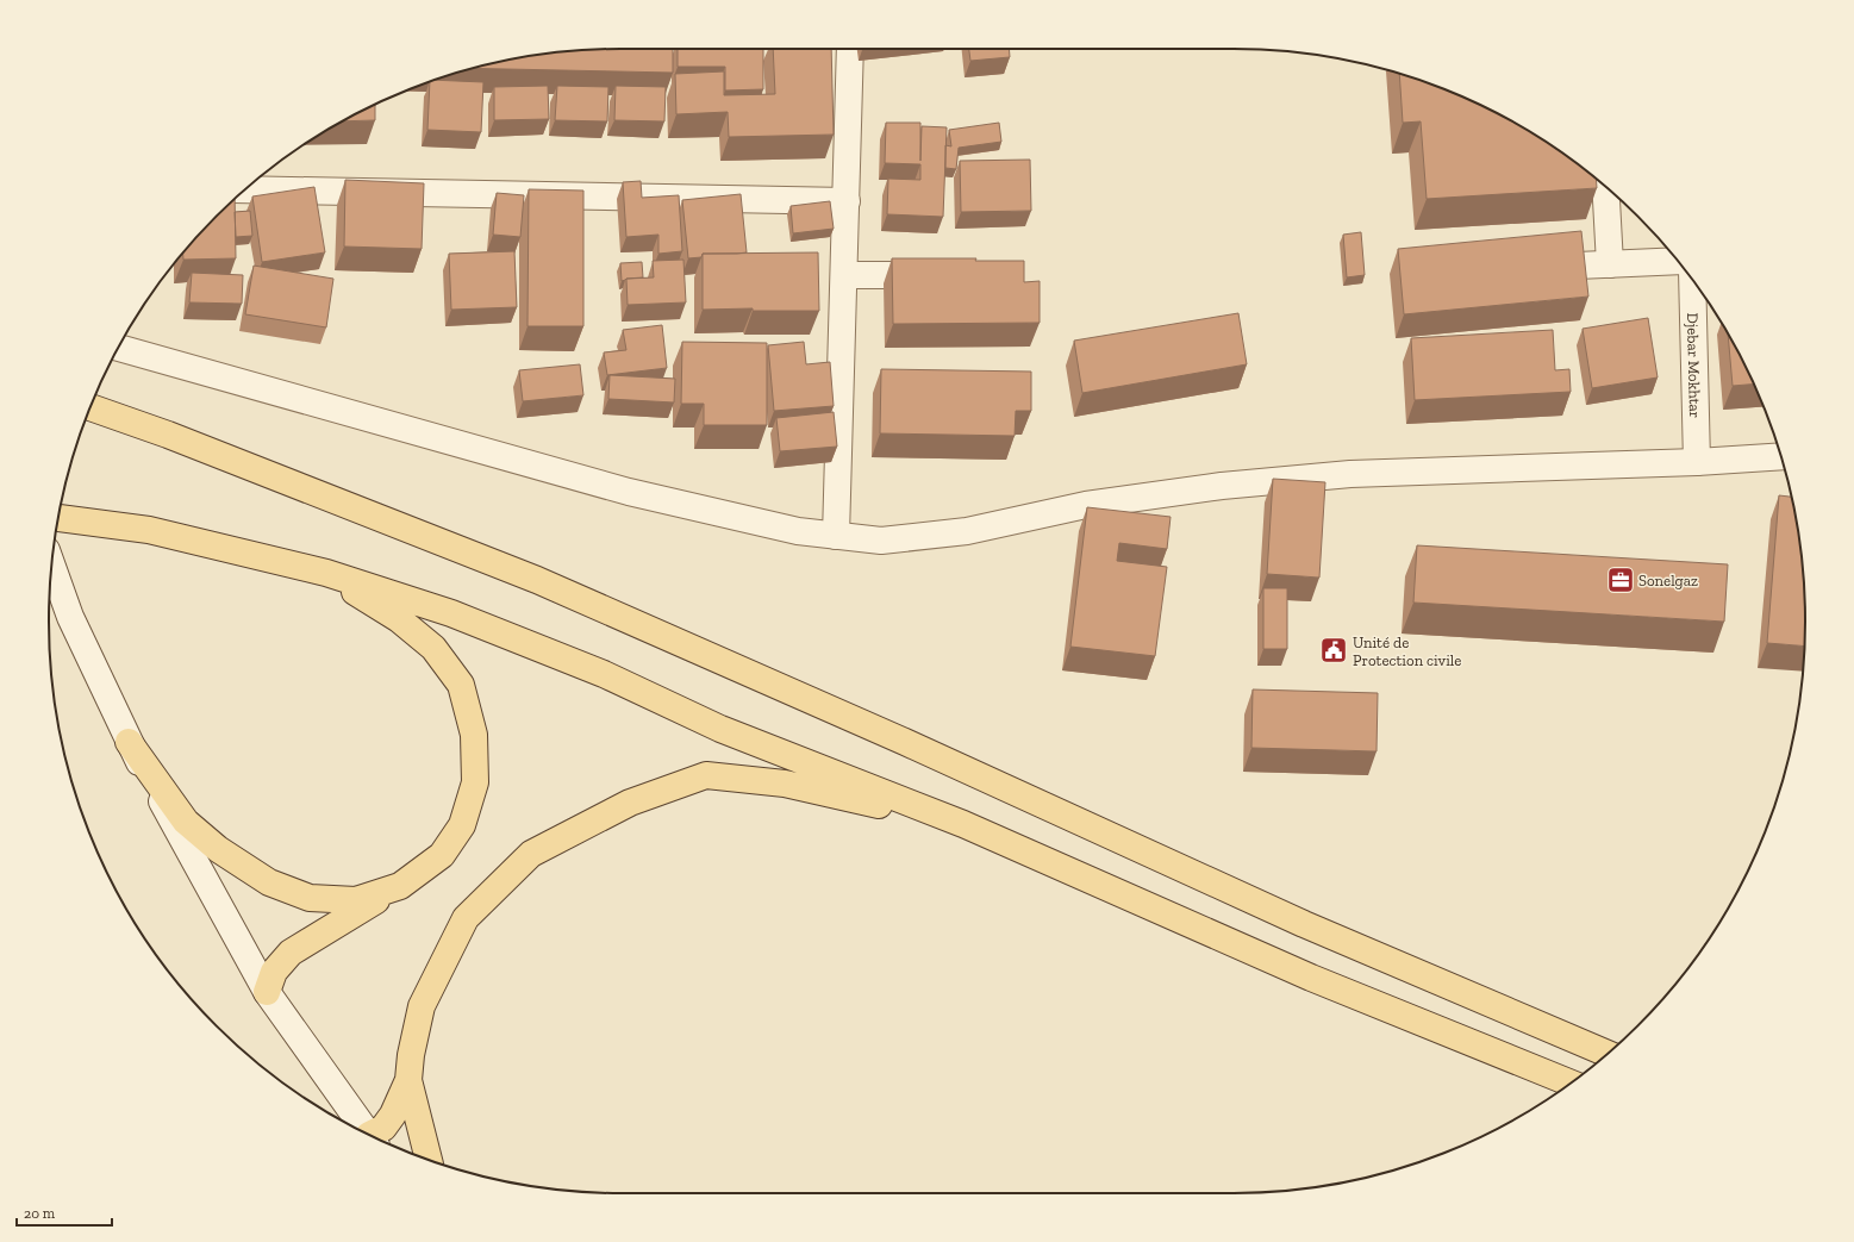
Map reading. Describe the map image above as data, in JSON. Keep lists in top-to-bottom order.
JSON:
{
  "streets": {
    "street": ["Djebar Mokhtar"]
  },
  "places": {
    "office": ["Sonelgaz"],
    "public building": ["Unité de Protection civile"]
  },
  "scale_bar": "20 m"
}
